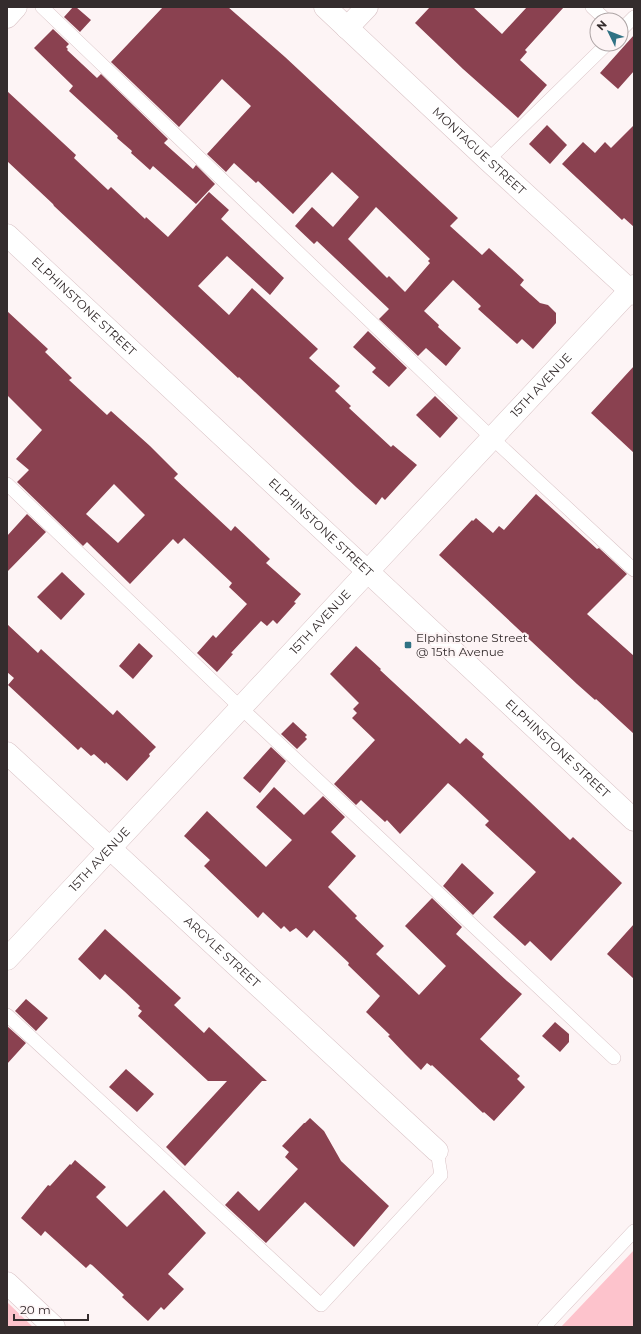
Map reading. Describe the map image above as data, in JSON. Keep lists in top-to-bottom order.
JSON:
{
  "streets": {
    "street": [
      "MONTAGUE STREET",
      "ELPHINSTONE STREET",
      "15TH AVENUE",
      "ARGYLE STREET"
    ]
  },
  "crossings": [
    ["MONTAGUE STREET", "15TH AVENUE"],
    ["ELPHINSTONE STREET", "15TH AVENUE"],
    ["15TH AVENUE", "ARGYLE STREET"]
  ],
  "places": {
    "transit": ["Elphinstone Street @ 15th Avenue"]
  },
  "scale_bar": "20 m",
  "north": "top left"
}
